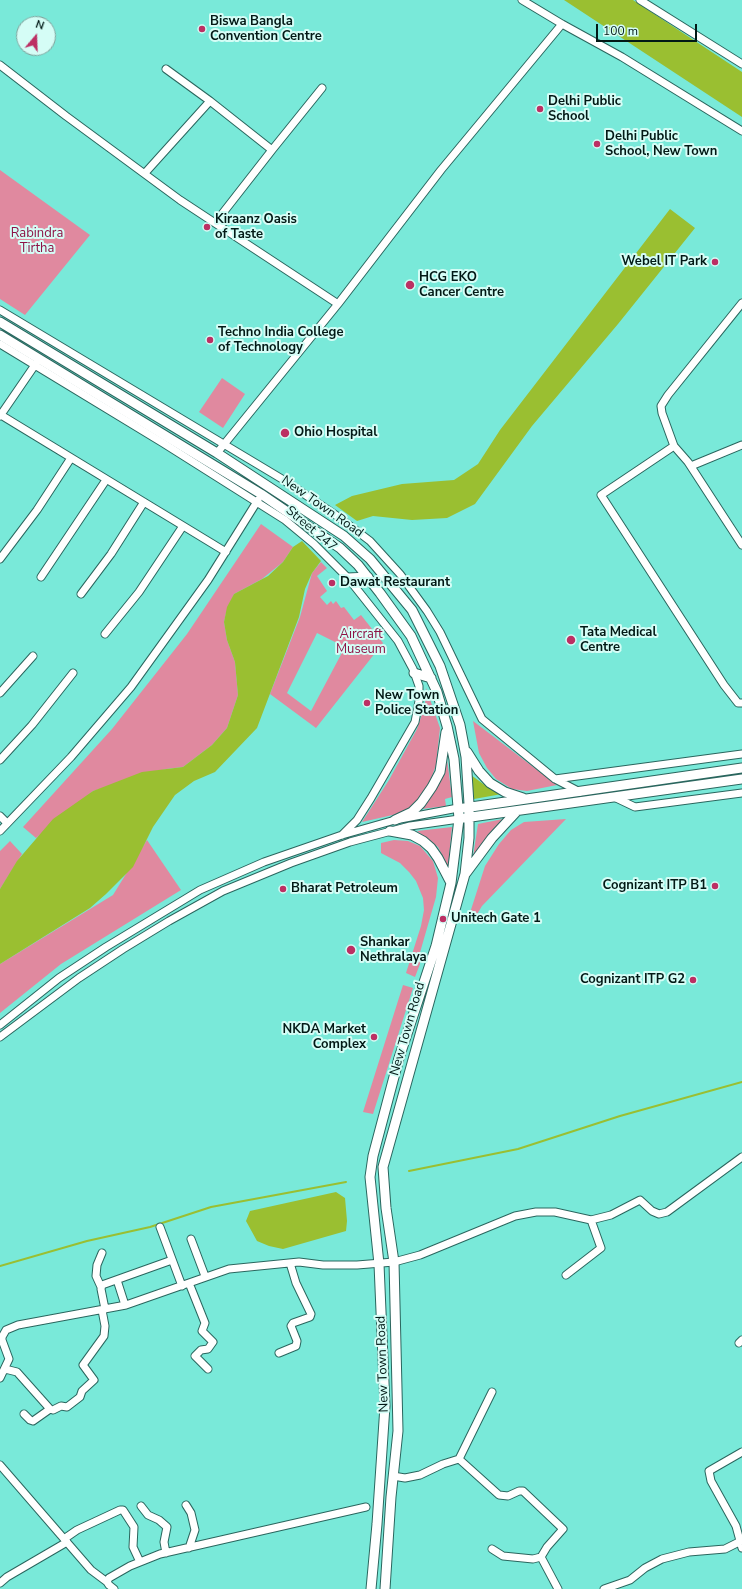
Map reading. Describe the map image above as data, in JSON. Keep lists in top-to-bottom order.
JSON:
{
  "streets": {
    "main road": ["New Town Road"],
    "street": ["Street 247"]
  },
  "crossings": [
    ["New Town Road", "Street 247"]
  ],
  "parks": ["Rabindra Tirtha", "Aircraft Museum"],
  "places": [
    "Biswa Bangla Convention Centre",
    "Delhi Public School",
    "Delhi Public School, New Town",
    "Kiraanz Oasis of Taste",
    "Webel IT Park",
    "HCG EKO Cancer Centre",
    "Techno India College of Technology",
    "Ohio Hospital",
    "Dawat Restaurant",
    "Tata Medical Centre",
    "New Town Police Station",
    "Cognizant ITP B1",
    "Bharat Petroleum",
    "Unitech Gate 1",
    "Shankar Nethralaya",
    "Cognizant ITP G2",
    "NKDA Market Complex"
  ],
  "scale_bar": "100 m",
  "north": "top"
}
